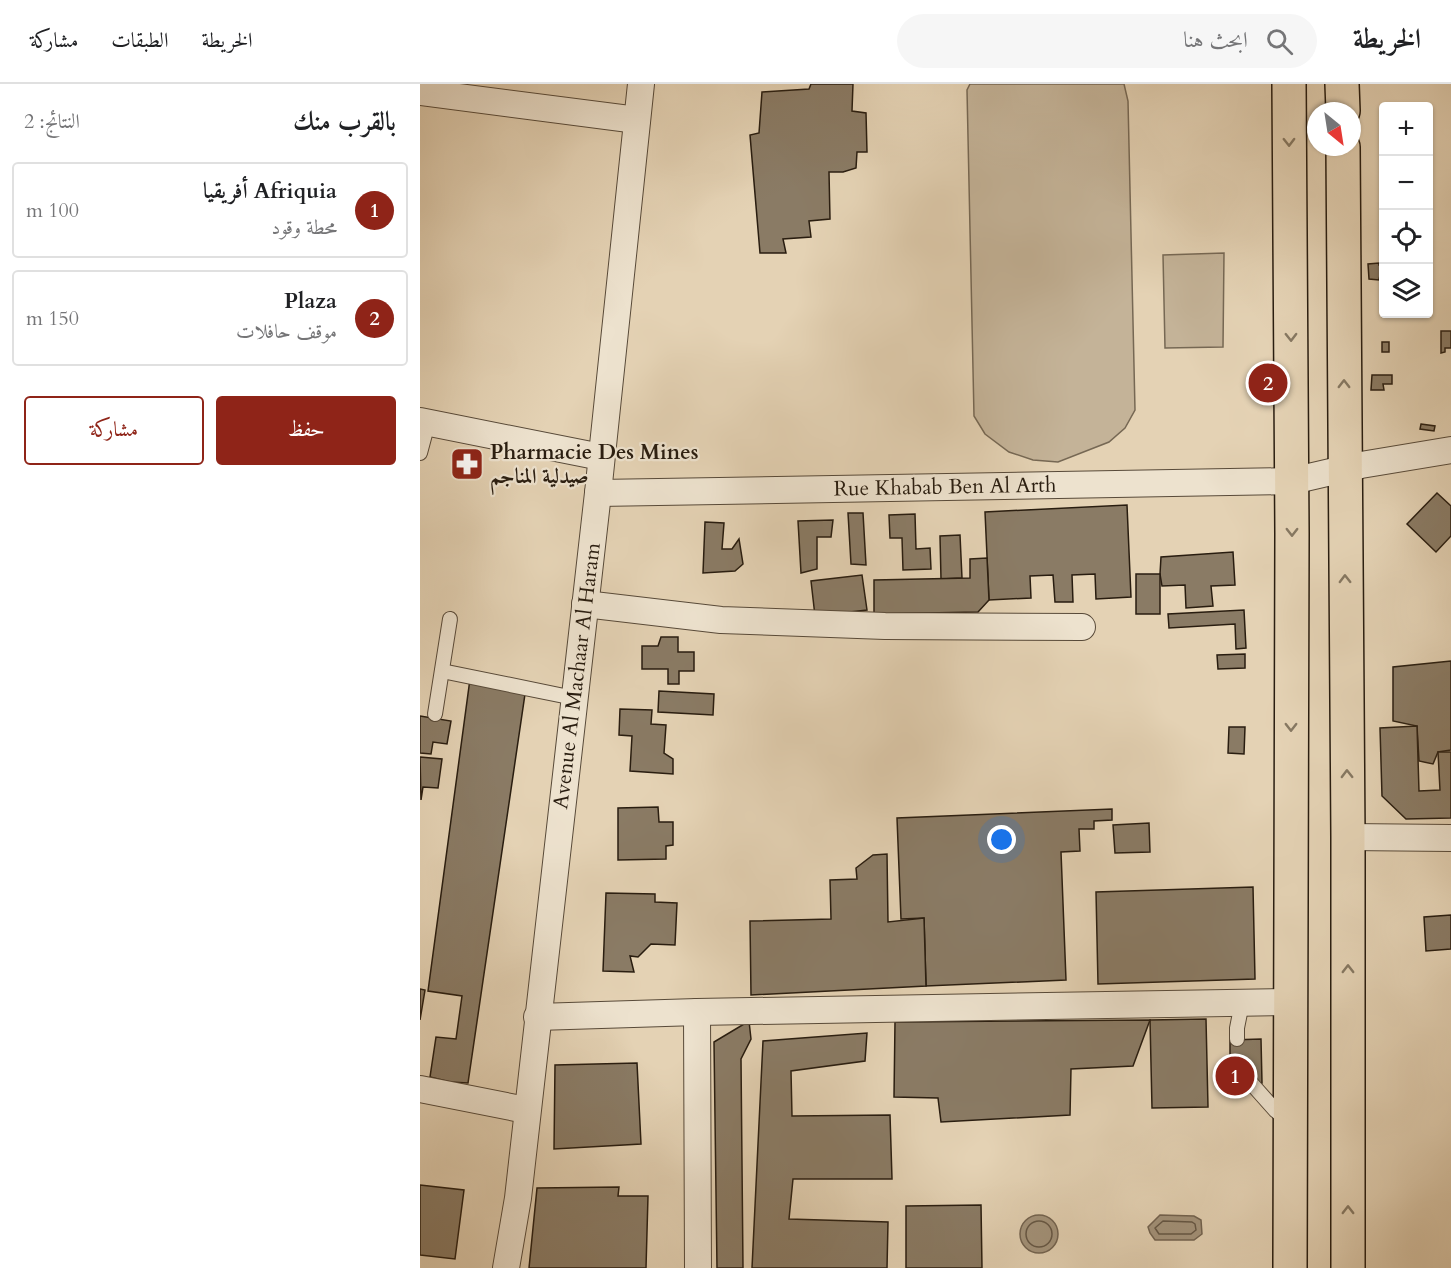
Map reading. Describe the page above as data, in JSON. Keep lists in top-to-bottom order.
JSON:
{
  "streets": {
    "street": ["Rue Khabab Ben Al Arth", "Avenue Al Machaar Al Haram"]
  },
  "crossings": [
    ["Rue Khabab Ben Al Arth", "Avenue Al Machaar Al Haram"]
  ],
  "places": {
    "pharmacy": ["Pharmacie Des Mines صيدلية المناجم"]
  },
  "north": "bottom right",
  "page": {
    "header": "الخريطة",
    "search": "ابحث هنا",
    "nav": ["الخريطة", "الطبقات", "مشاركة"],
    "heading": ["بالقرب منك", "النتائج: 2"],
    "map_buttons": ["+", "−"],
    "list": [
      {
        "mark": "1",
        "name": "Afriquia أفريقيا",
        "note": "محطة وقود",
        "value": "100 m"
      },
      {
        "mark": "2",
        "name": "Plaza",
        "note": "موقف حافلات",
        "value": "150 m"
      }
    ],
    "pins": ["2", "1"],
    "buttons": ["حفظ", "مشاركة"]
  }
}
